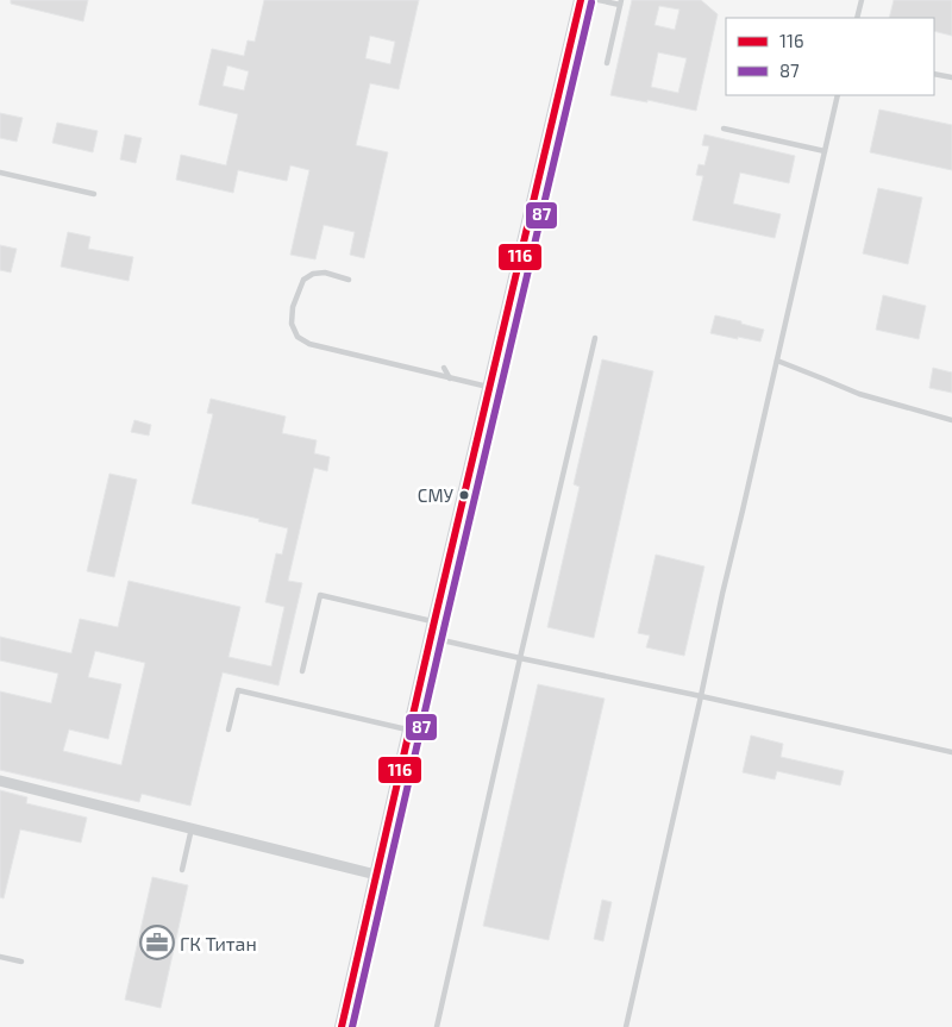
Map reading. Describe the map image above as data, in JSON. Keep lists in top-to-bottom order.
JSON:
{
  "places": {
    "other": ["СМУ"],
    "office": ["ГК Титан"]
  },
  "lines": ["transit line 116", "transit line 87"],
  "legend": ["116", "87"]
}
